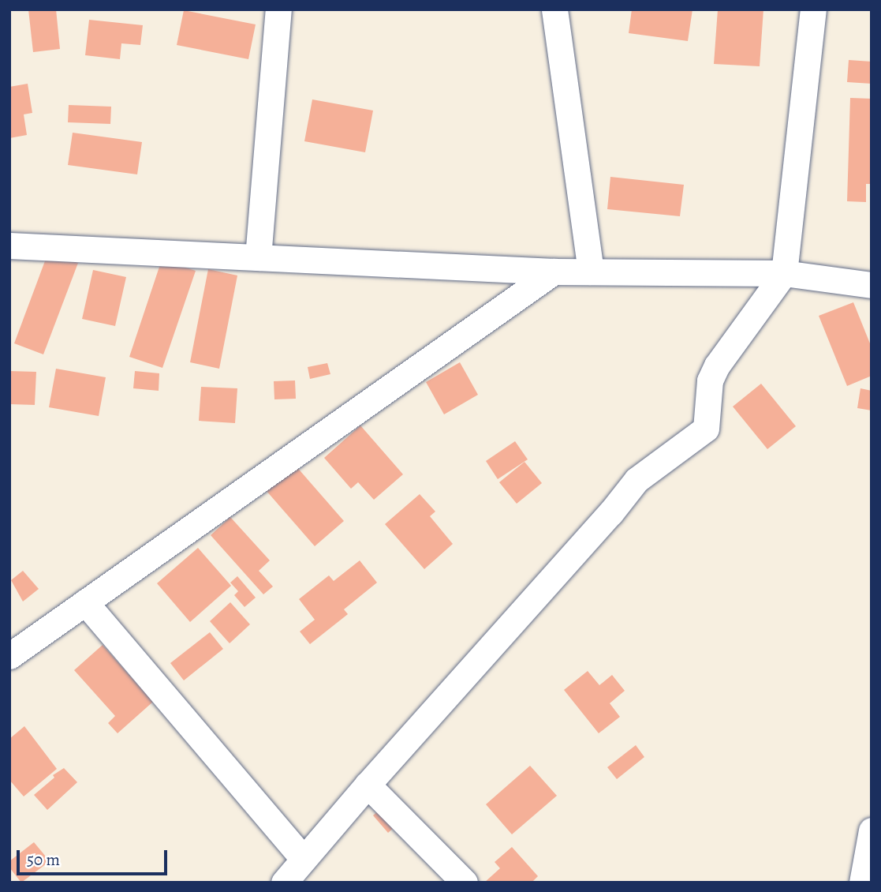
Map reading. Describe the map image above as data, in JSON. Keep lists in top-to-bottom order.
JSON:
{
  "scale_bar": "50 m"
}
